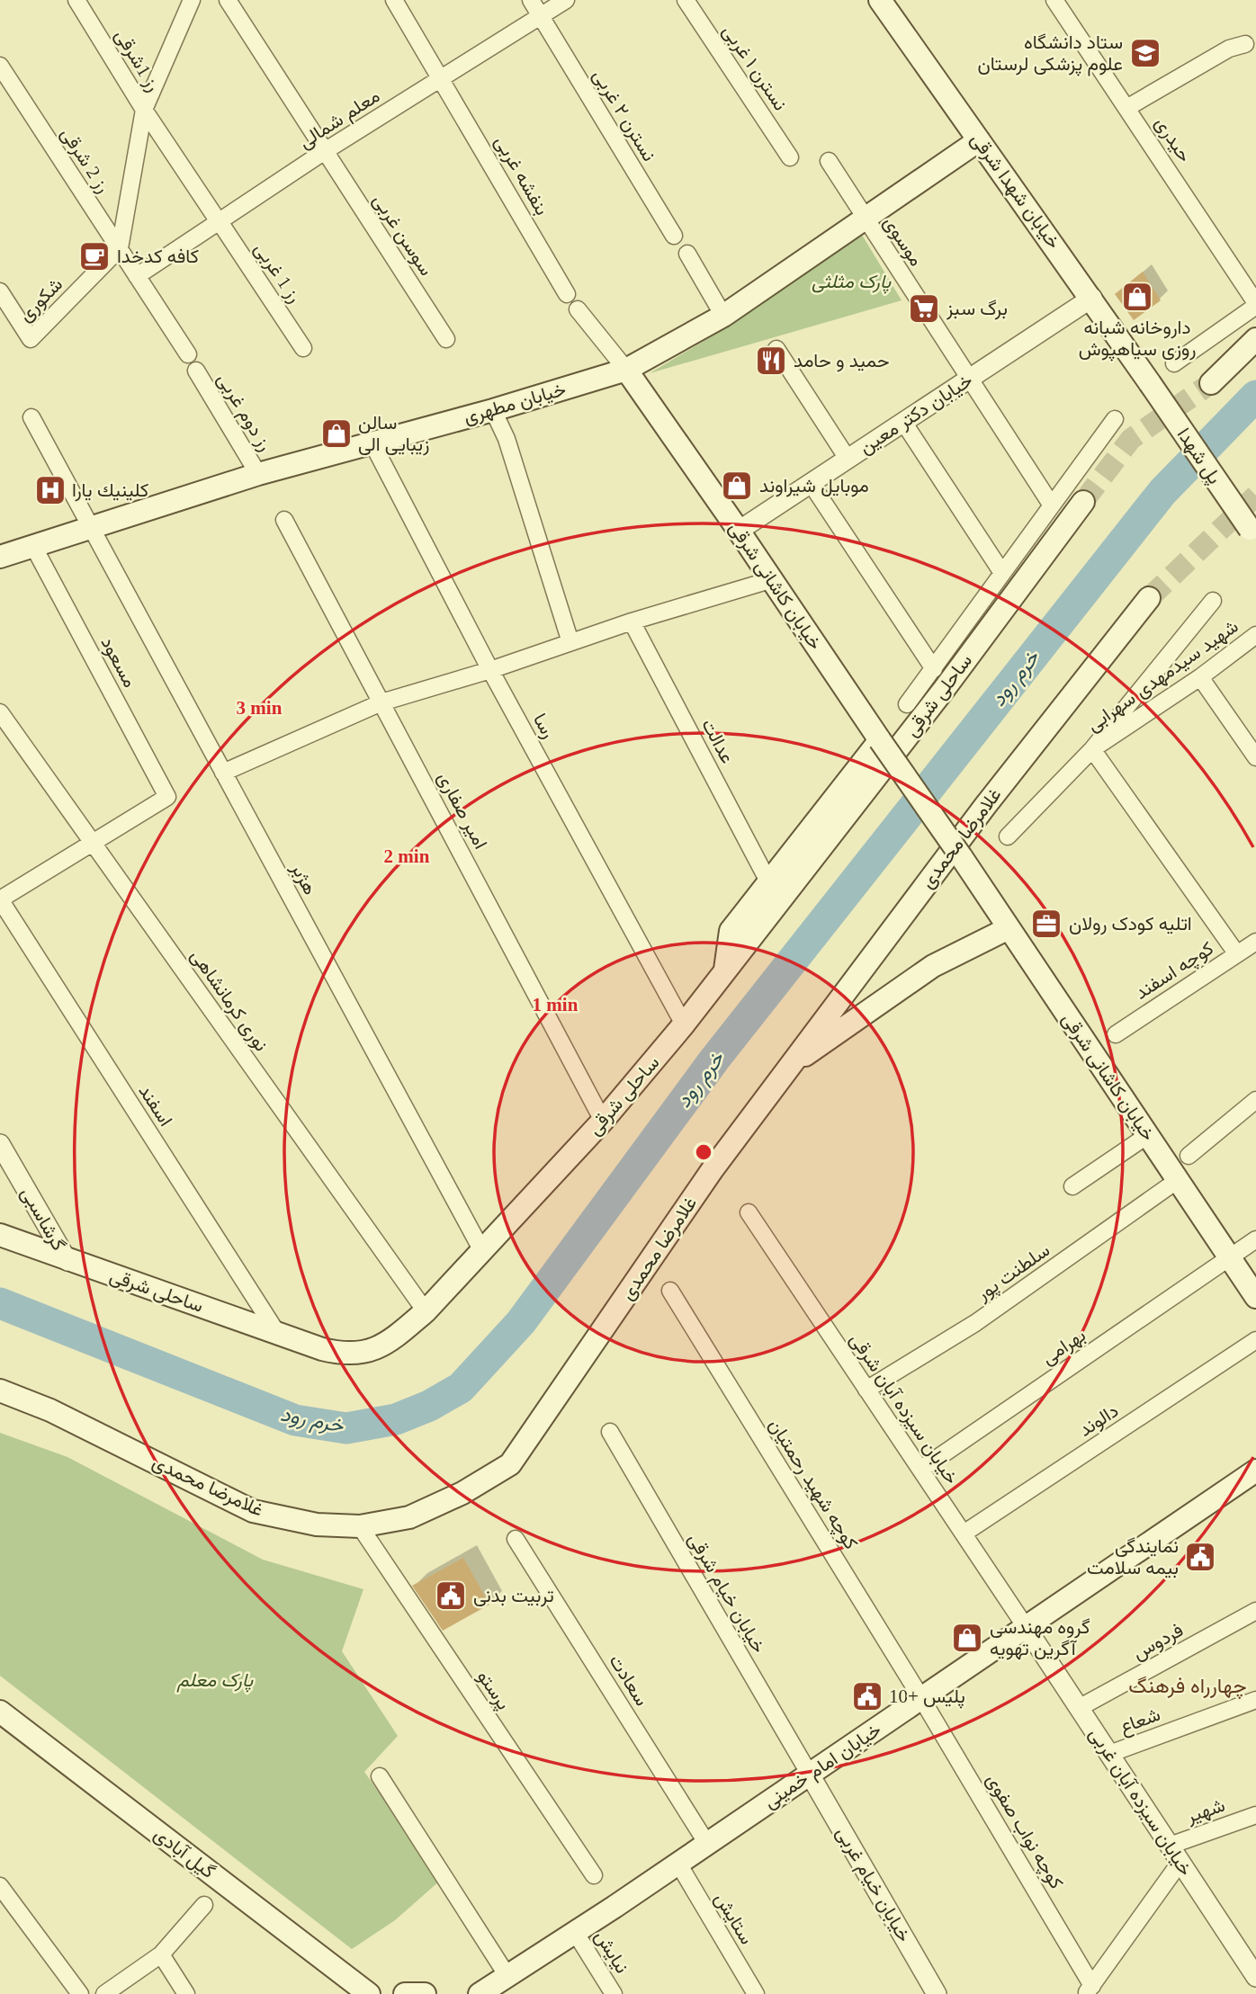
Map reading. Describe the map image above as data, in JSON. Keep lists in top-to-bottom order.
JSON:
{
  "streets": {
    "main road": [
      "خیابان شهدا شرقی",
      "خیابان مطهری",
      "پل شهدا",
      "خیابان کاشانی شرقی",
      "ساحلی شرقی",
      "غلامرضا محمدی",
      "خیابان امام خمینی",
      "گیل آبادی"
    ],
    "street": [
      "رز 1شرقی",
      "نسترن ۱ غربی",
      "نسترن ۲ غربی",
      "معلم شمالی",
      "حیدری",
      "رز 2 شرقی",
      "بنفشه غربی",
      "سوسن غربی",
      "موسوی",
      "رز 1 غربی",
      "شکوری",
      "رز دوم غربی",
      "خیابان دکتر معین",
      "مسعود",
      "شهید سیدمهدی سهرابی",
      "رسا",
      "عدالت",
      "امیر صفاری",
      "هژبر",
      "کوچه اسفند",
      "نوری کرمانشاهی",
      "اسفند",
      "گرشاسبی",
      "سلطنت پور",
      "بهرامی",
      "خیابان سیزده آبان شرقی",
      "دالوند",
      "کوچه شهید رحمتیان",
      "خیابان خیام شرقی",
      "فردوس",
      "سعادت",
      "پرستو",
      "شعاع",
      "خیابان سیزده آبان غربی",
      "شهیر",
      "کوچه نواب صفوی",
      "خیابان خیام غربی",
      "ستایش",
      "نیایش"
    ]
  },
  "crossings": [
    ["رز 1شرقی", "رز 1 غربی"],
    ["نسترن ۲ غربی", "معلم شمالی"],
    ["معلم شمالی", "رز 2 شرقی"],
    ["معلم شمالی", "بنفشه غربی"],
    ["معلم شمالی", "سوسن غربی"],
    ["معلم شمالی", "رز 1 غربی"],
    ["رز 2 شرقی", "شکوری"],
    ["خیابان شهدا شرقی", "خیابان مطهری"],
    ["خیابان شهدا شرقی", "خیابان دکتر معین"],
    ["خیابان شهدا شرقی", "پل شهدا"],
    ["موسوی", "خیابان مطهری"],
    ["موسوی", "خیابان دکتر معین"],
    ["خیابان مطهری", "رز دوم غربی"],
    ["خیابان مطهری", "خیابان کاشانی شرقی"],
    ["خیابان مطهری", "مسعود"],
    ["خیابان مطهری", "رسا"],
    ["خیابان مطهری", "هژبر"],
    ["خیابان دکتر معین", "خیابان کاشانی شرقی"],
    ["خیابان کاشانی شرقی", "سلطنت پور"],
    ["خیابان کاشانی شرقی", "بهرامی"],
    ["مسعود", "نوری کرمانشاهی"],
    ["ساحلی شرقی", "رسا"],
    ["ساحلی شرقی", "امیر صفاری"],
    ["ساحلی شرقی", "هژبر"],
    ["ساحلی شرقی", "نوری کرمانشاهی"],
    ["ساحلی شرقی", "اسفند"],
    ["ساحلی شرقی", "گرشاسبی"],
    ["غلامرضا محمدی", "پرستو"],
    ["سلطنت پور", "خیابان سیزده آبان شرقی"],
    ["بهرامی", "خیابان سیزده آبان شرقی"],
    ["خیابان سیزده آبان شرقی", "دالوند"],
    ["خیابان سیزده آبان شرقی", "خیابان امام خمینی"],
    ["خیابان سیزده آبان شرقی", "خیابان سیزده آبان غربی"],
    ["کوچه شهید رحمتیان", "خیابان امام خمینی"],
    ["کوچه شهید رحمتیان", "کوچه نواب صفوی"],
    ["خیابان خیام شرقی", "خیابان امام خمینی"],
    ["خیابان خیام شرقی", "خیابان خیام غربی"],
    ["فردوس", "خیابان سیزده آبان غربی"],
    ["سعادت", "خیابان امام خمینی"],
    ["شعاع", "خیابان سیزده آبان غربی"],
    ["خیابان امام خمینی", "خیابان سیزده آبان غربی"],
    ["خیابان امام خمینی", "کوچه نواب صفوی"],
    ["خیابان امام خمینی", "خیابان خیام غربی"],
    ["خیابان امام خمینی", "ستایش"],
    ["خیابان امام خمینی", "نیایش"],
    ["خیابان سیزده آبان غربی", "شهیر"]
  ],
  "districts": ["چهارراه فرهنگ"],
  "water": ["خرم رود"],
  "parks": ["پارک مثلثی", "پارک معلم"],
  "places": {
    "school or university": ["ستاد دانشگاه علوم پزشکی لرستان"],
    "cafe": ["کافه کدخدا"],
    "shop": [
      "داروخانه شبانه روزی سیاهپوش",
      "سالن زیبایی الی",
      "موبایل شیراوند",
      "گروه مهندسی آگرین تهویه"
    ],
    "supermarket": ["برگ سبز"],
    "restaurant": ["حمید و حامد"],
    "hospital": ["كلينيك يارا"],
    "office": ["اتلیه کودک رولان"],
    "public building": ["نمایندگی بیمه سلامت", "تربیت بدنی", "پلیس +10"]
  },
  "rings": ["3 min", "2 min", "1 min"]
}
